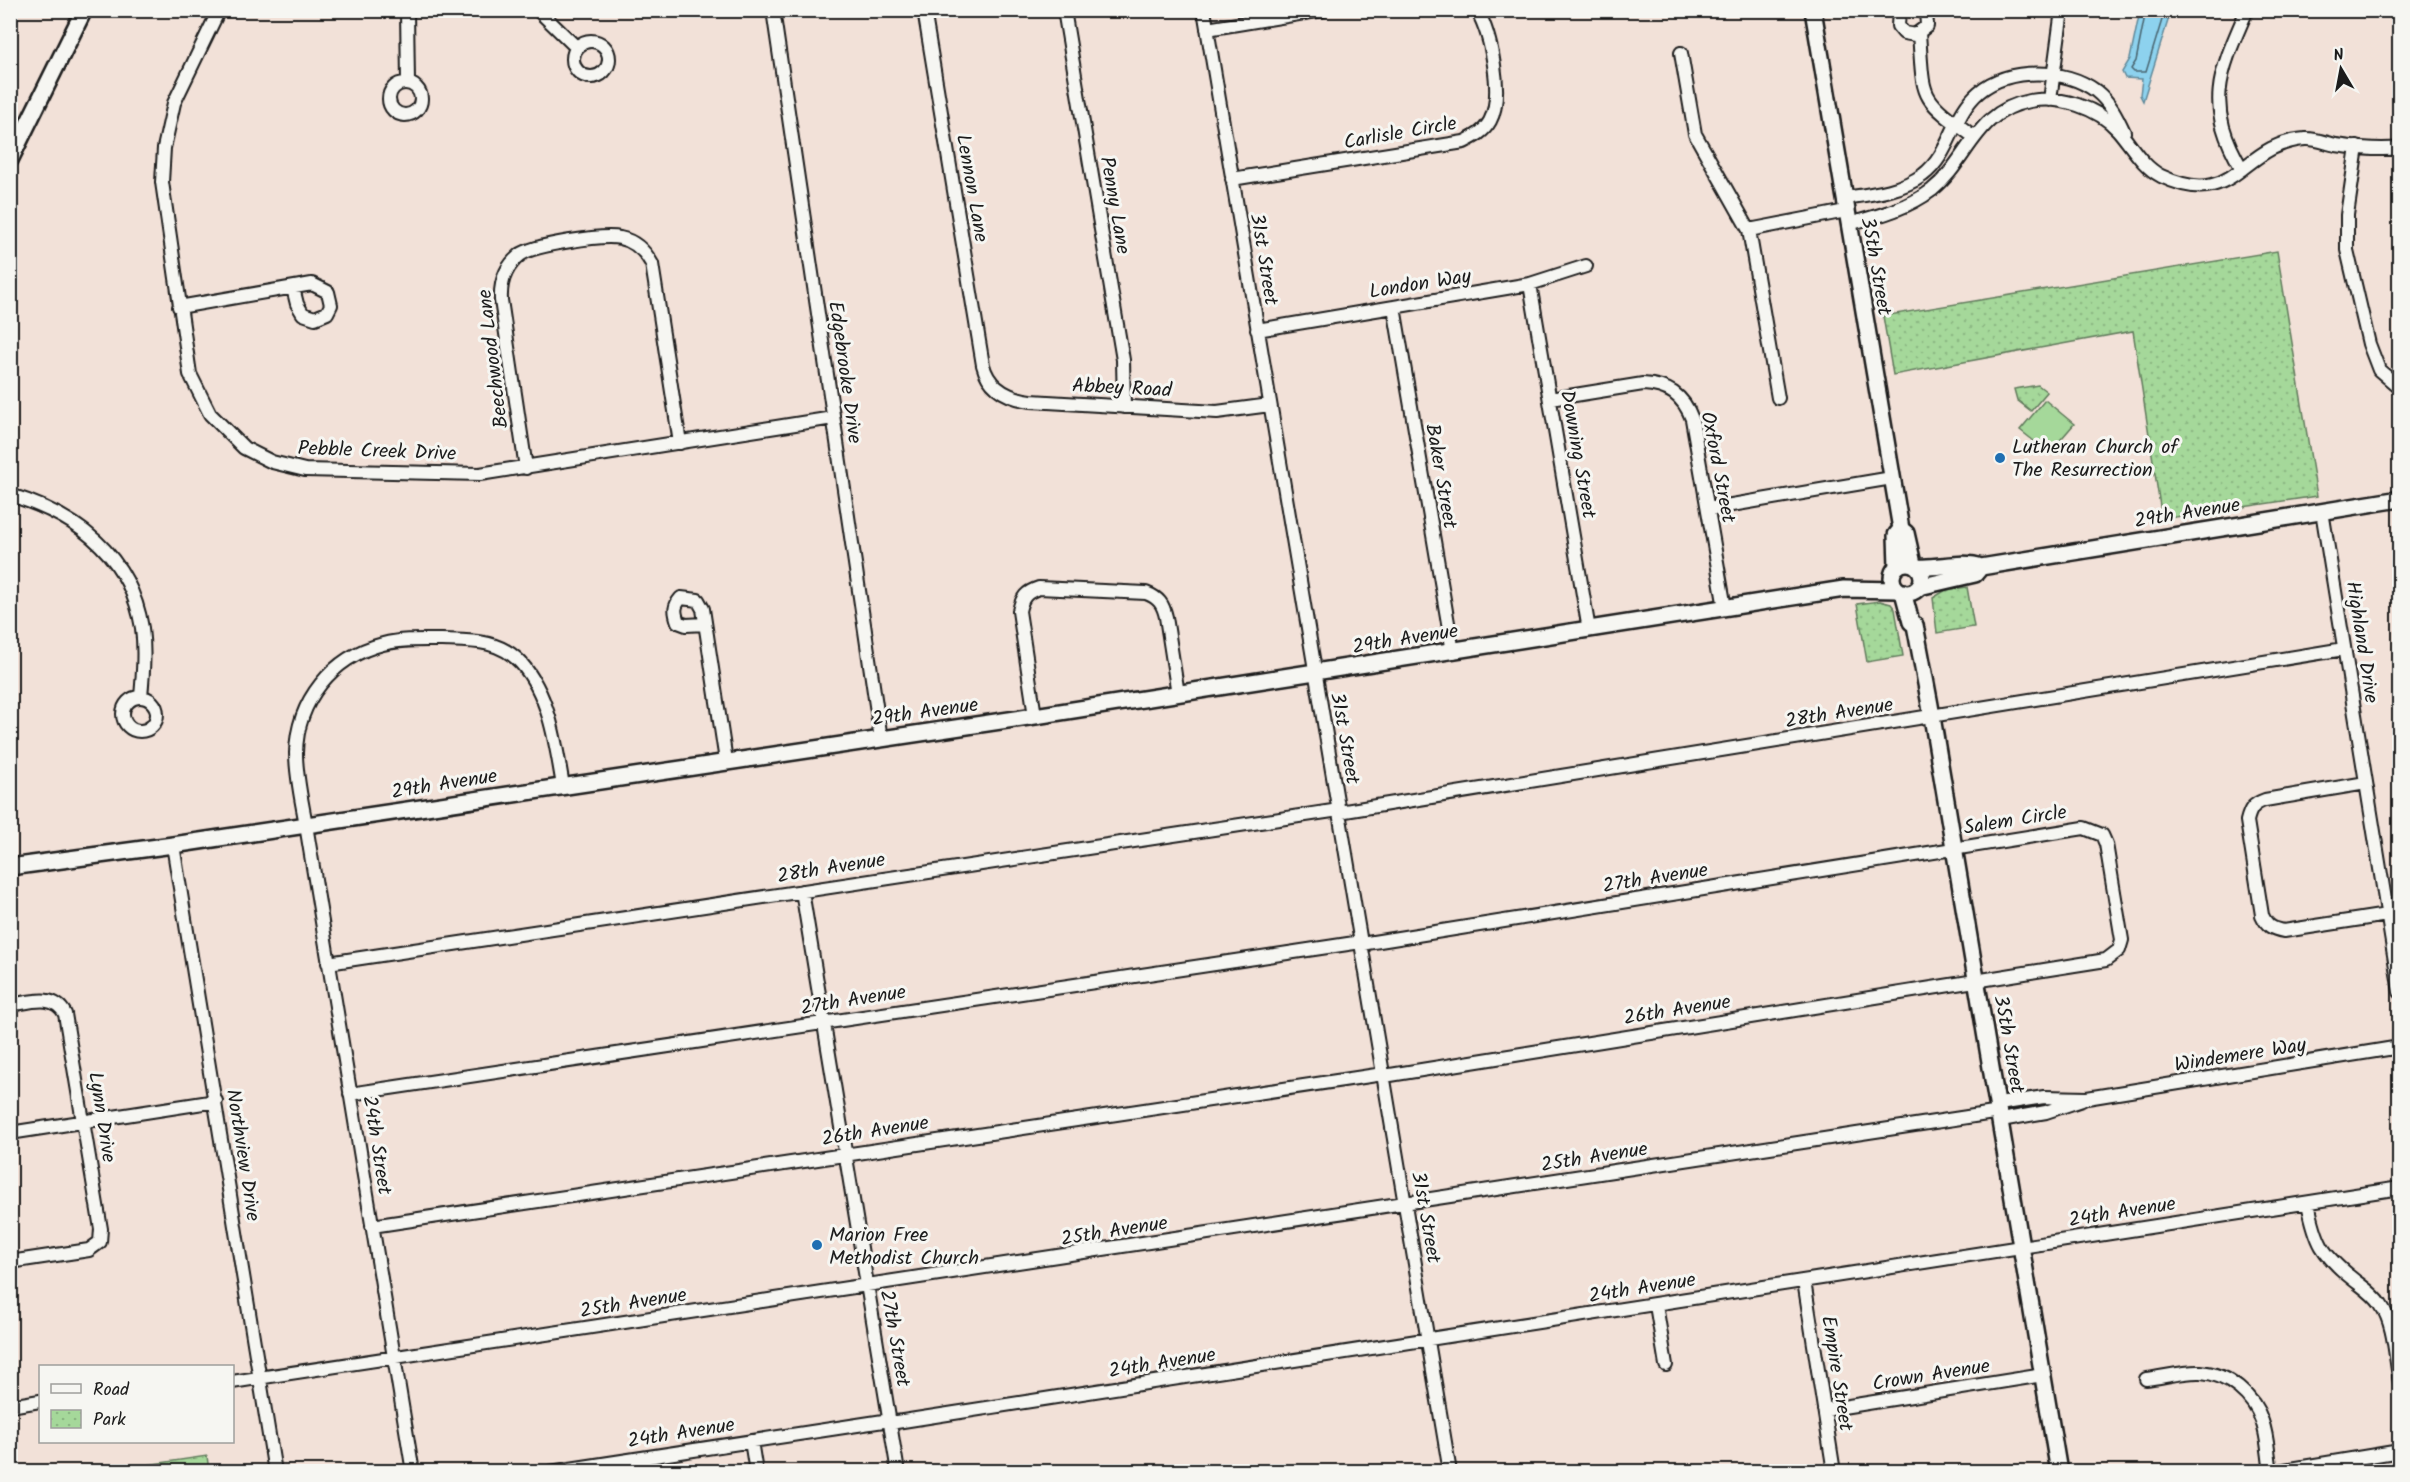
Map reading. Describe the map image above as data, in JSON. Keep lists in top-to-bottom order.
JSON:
{
  "streets": {
    "street": [
      "Carlisle Circle",
      "Lennon Lane",
      "Penny Lane",
      "31st Street",
      "35th Street",
      "London Way",
      "Beechwood Lane",
      "Edgebrooke Drive",
      "Abbey Road",
      "Pebble Creek Drive",
      "Downing Street",
      "Oxford Street",
      "Baker Street",
      "29th Avenue",
      "Highland Drive",
      "28th Avenue",
      "Salem Circle",
      "27th Avenue",
      "26th Avenue",
      "Windemere Way",
      "Lynn Drive",
      "24th Street",
      "Northview Drive",
      "25th Avenue",
      "24th Avenue",
      "27th Street",
      "Empire Street",
      "Crown Avenue"
    ]
  },
  "crossings": [
    ["Carlisle Circle", "31st Street"],
    ["Lennon Lane", "Abbey Road"],
    ["Penny Lane", "Abbey Road"],
    ["31st Street", "London Way"],
    ["31st Street", "Abbey Road"],
    ["31st Street", "29th Avenue"],
    ["31st Street", "28th Avenue"],
    ["31st Street", "27th Avenue"],
    ["31st Street", "26th Avenue"],
    ["31st Street", "25th Avenue"],
    ["31st Street", "24th Avenue"],
    ["35th Street", "29th Avenue"],
    ["35th Street", "28th Avenue"],
    ["35th Street", "Salem Circle"],
    ["35th Street", "27th Avenue"],
    ["35th Street", "26th Avenue"],
    ["35th Street", "Windemere Way"],
    ["35th Street", "25th Avenue"],
    ["35th Street", "24th Avenue"],
    ["35th Street", "Crown Avenue"],
    ["London Way", "Downing Street"],
    ["London Way", "Baker Street"],
    ["Beechwood Lane", "Pebble Creek Drive"],
    ["Edgebrooke Drive", "Pebble Creek Drive"],
    ["Edgebrooke Drive", "29th Avenue"],
    ["Downing Street", "Oxford Street"],
    ["Downing Street", "29th Avenue"],
    ["Oxford Street", "29th Avenue"],
    ["Baker Street", "29th Avenue"],
    ["29th Avenue", "Highland Drive"],
    ["29th Avenue", "24th Street"],
    ["29th Avenue", "Northview Drive"],
    ["Highland Drive", "28th Avenue"],
    ["28th Avenue", "24th Street"],
    ["28th Avenue", "27th Street"],
    ["Salem Circle", "27th Avenue"],
    ["Salem Circle", "26th Avenue"],
    ["27th Avenue", "24th Street"],
    ["27th Avenue", "27th Street"],
    ["26th Avenue", "24th Street"],
    ["26th Avenue", "27th Street"],
    ["Windemere Way", "25th Avenue"],
    ["24th Street", "25th Avenue"],
    ["Northview Drive", "25th Avenue"],
    ["25th Avenue", "27th Street"],
    ["24th Avenue", "27th Street"],
    ["24th Avenue", "Empire Street"],
    ["Empire Street", "Crown Avenue"]
  ],
  "places": ["Lutheran Church of The Resurrection", "Marion Free Methodist Church"],
  "legend": ["Road", "Park"],
  "north": "top"
}
